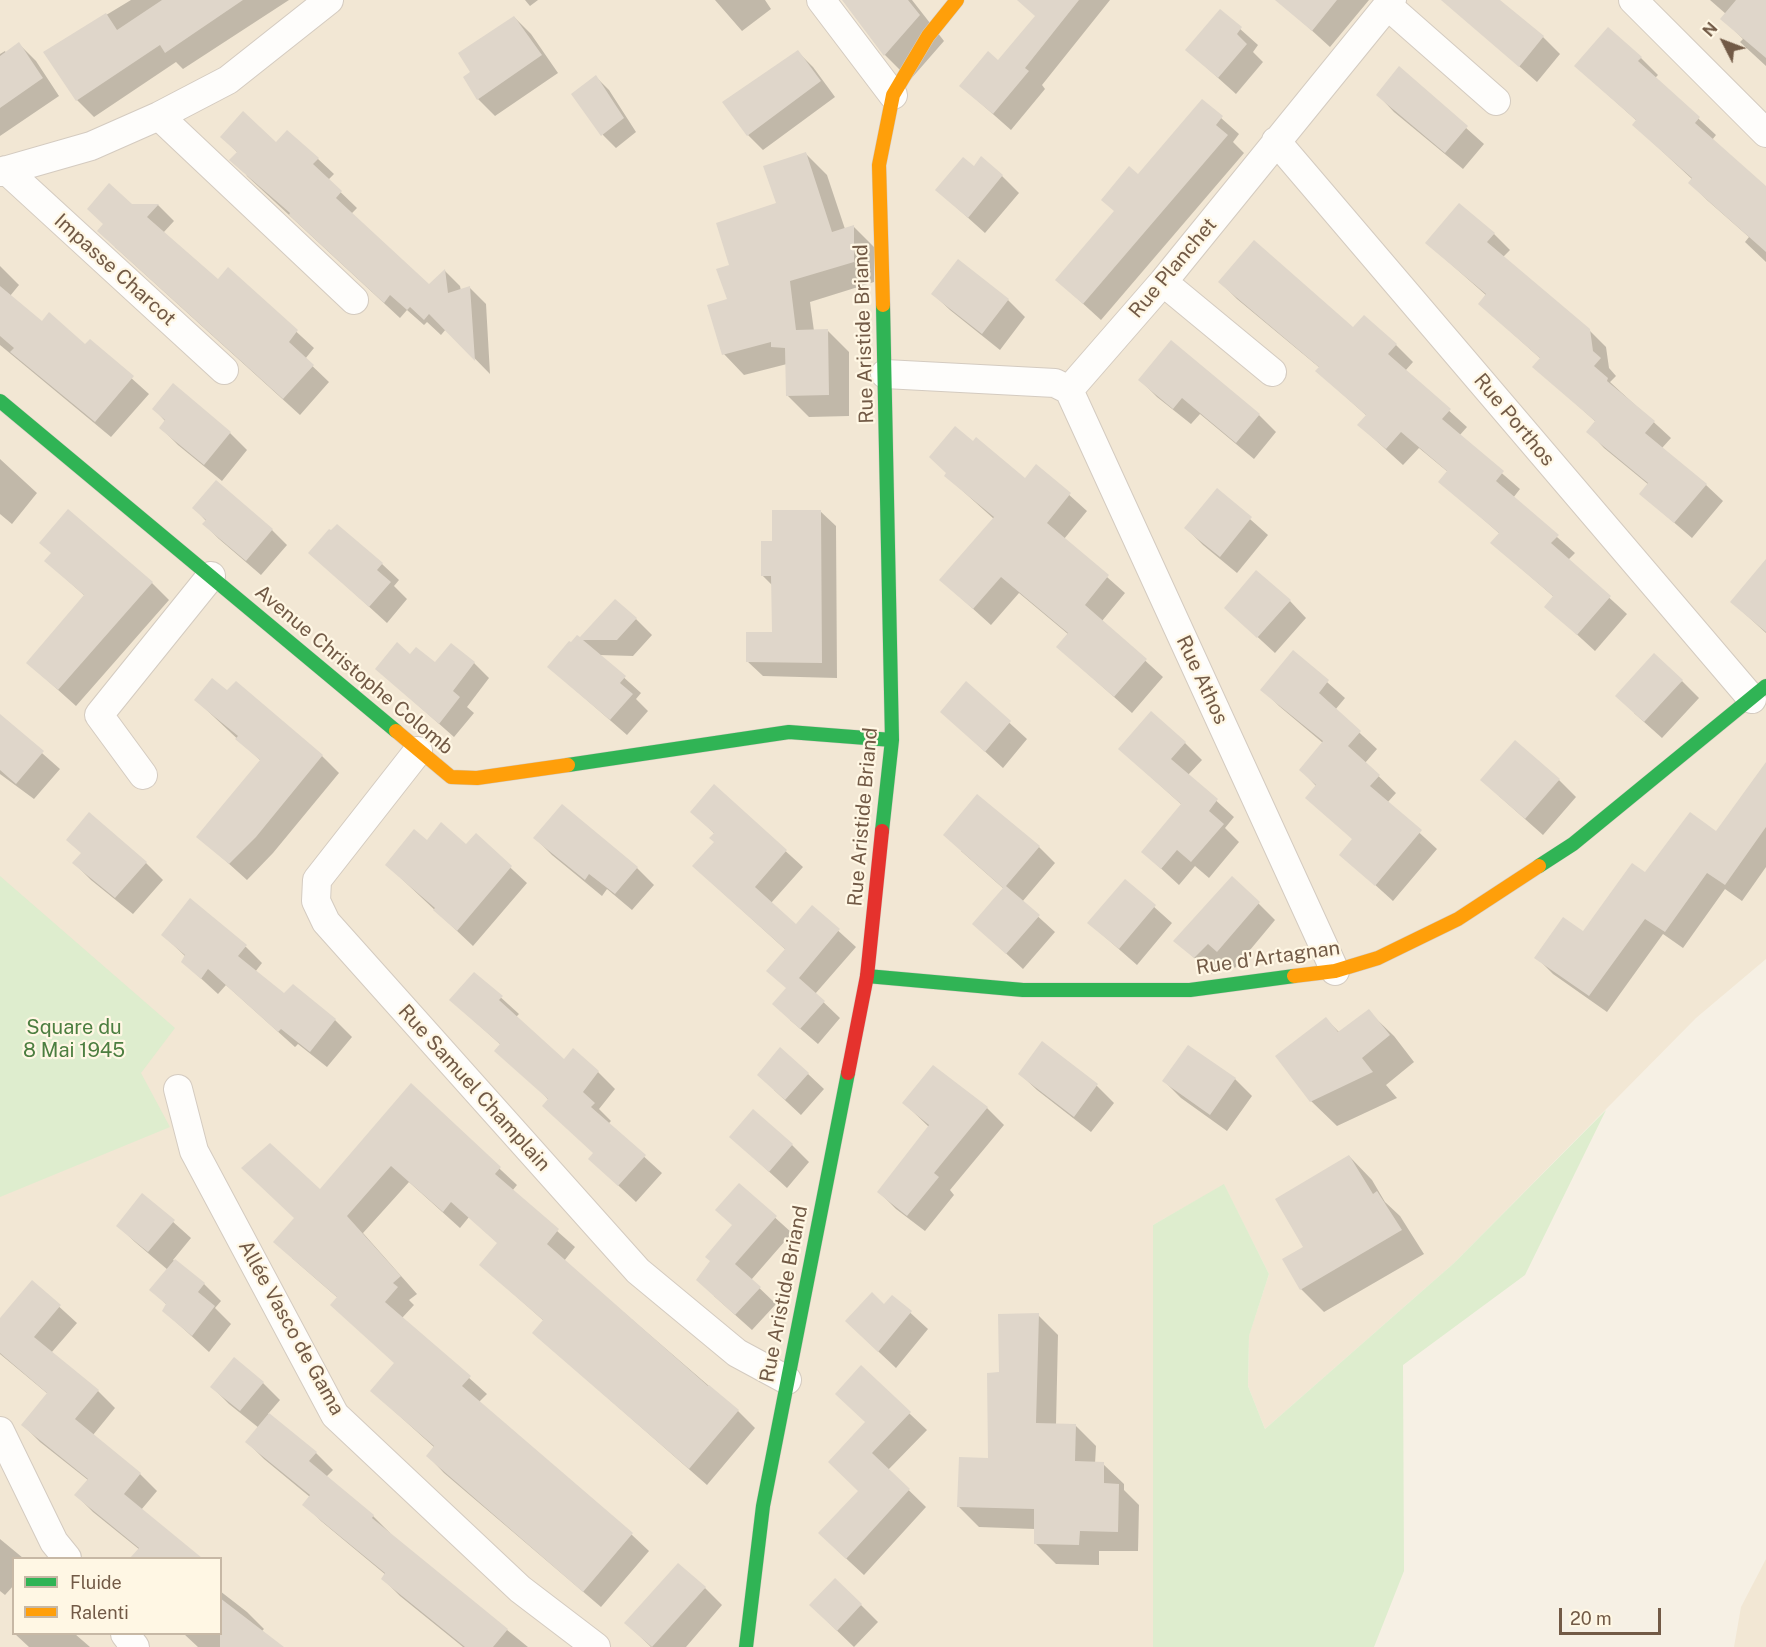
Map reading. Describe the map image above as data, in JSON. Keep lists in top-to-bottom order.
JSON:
{
  "streets": {
    "street": [
      "Rue Planchet",
      "Impasse Charcot",
      "Rue Aristide Briand",
      "Rue Porthos",
      "Avenue Christophe Colomb",
      "Rue Athos",
      "Rue d'Artagnan",
      "Rue Samuel Champlain",
      "Allée Vasco de Gama"
    ]
  },
  "crossings": [
    ["Rue Planchet", "Rue Porthos"],
    ["Rue Planchet", "Rue Athos"],
    ["Rue Aristide Briand", "Avenue Christophe Colomb"],
    ["Rue Aristide Briand", "Rue d'Artagnan"],
    ["Rue Aristide Briand", "Rue Samuel Champlain"],
    ["Rue Porthos", "Rue d'Artagnan"],
    ["Avenue Christophe Colomb", "Rue Samuel Champlain"],
    ["Rue Athos", "Rue d'Artagnan"]
  ],
  "parks": ["Square du 8 Mai 1945"],
  "legend": ["Fluide", "Ralenti"],
  "scale_bar": "20 m",
  "north": "top left"
}
